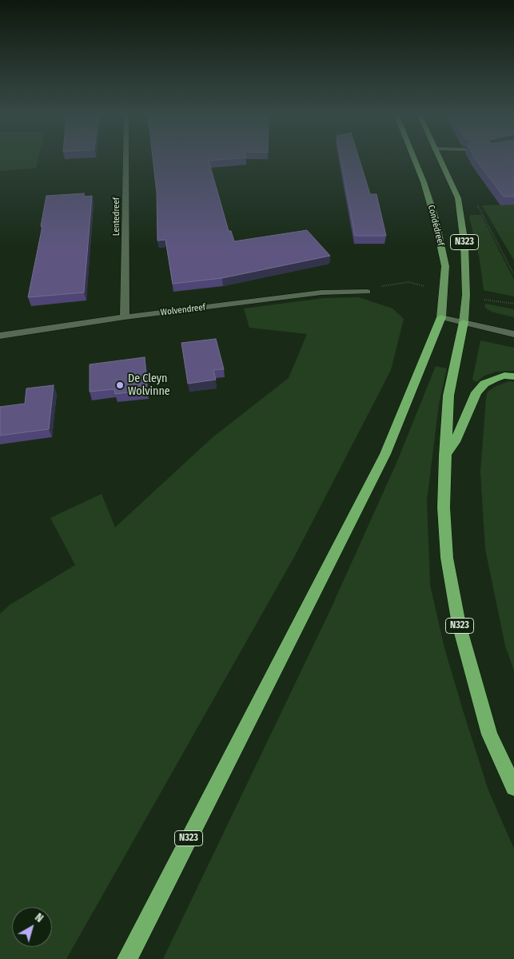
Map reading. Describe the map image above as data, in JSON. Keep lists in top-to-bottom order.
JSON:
{
  "streets": {
    "highway": ["N323"],
    "main road": ["Condédreef"],
    "street": ["Lentedreef", "Wolvendreef"]
  },
  "crossings": [
    ["Lentedreef", "Wolvendreef"],
    ["Condédreef", "N323"]
  ],
  "places": ["De Cleyn Wolvinne"],
  "north": "top right"
}
